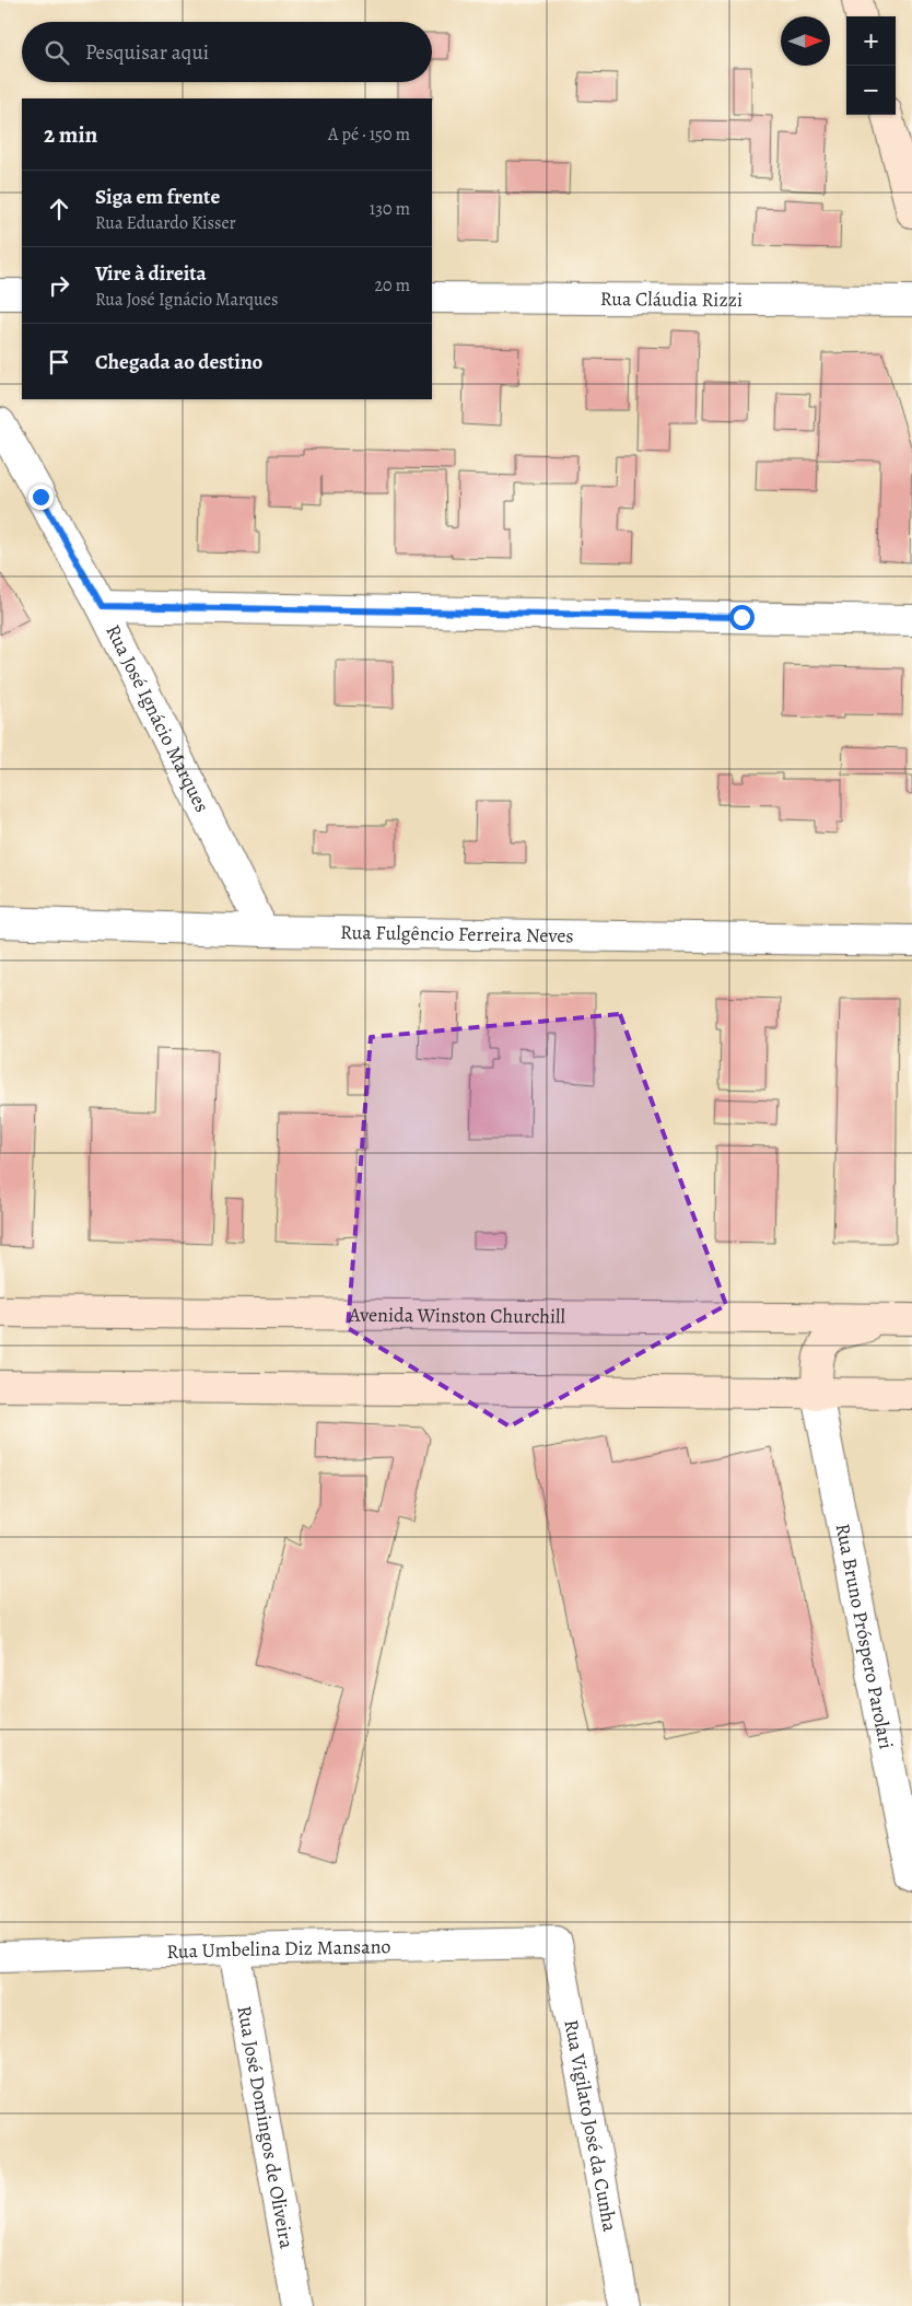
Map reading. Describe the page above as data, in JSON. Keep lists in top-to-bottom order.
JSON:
{
  "streets": {
    "main road": ["Avenida Winston Churchill"],
    "street": [
      "Rua Cláudia Rizzi",
      "Rua José Ignácio Marques",
      "Rua Fulgêncio Ferreira Neves",
      "Rua Bruno Próspero Parolari",
      "Rua Umbelina Diz Mansano",
      "Rua Vigilato José da Cunha",
      "Rua José Domingos de Oliveira"
    ]
  },
  "crossings": [
    ["Rua José Ignácio Marques", "Rua Fulgêncio Ferreira Neves"],
    ["Rua Umbelina Diz Mansano", "Rua Vigilato José da Cunha"],
    ["Rua Umbelina Diz Mansano", "Rua José Domingos de Oliveira"]
  ],
  "north": "right",
  "page": {
    "map_buttons": ["+", "−"],
    "search": "Pesquisar aqui",
    "heading": ["2 min", "A pé · 150 m"],
    "list": [
      ["Siga em frente", "Rua Eduardo Kisser", "130 m"],
      ["Vire à direita", "Rua José Ignácio Marques", "20 m"],
      "Chegada ao destino"
    ]
  }
}
